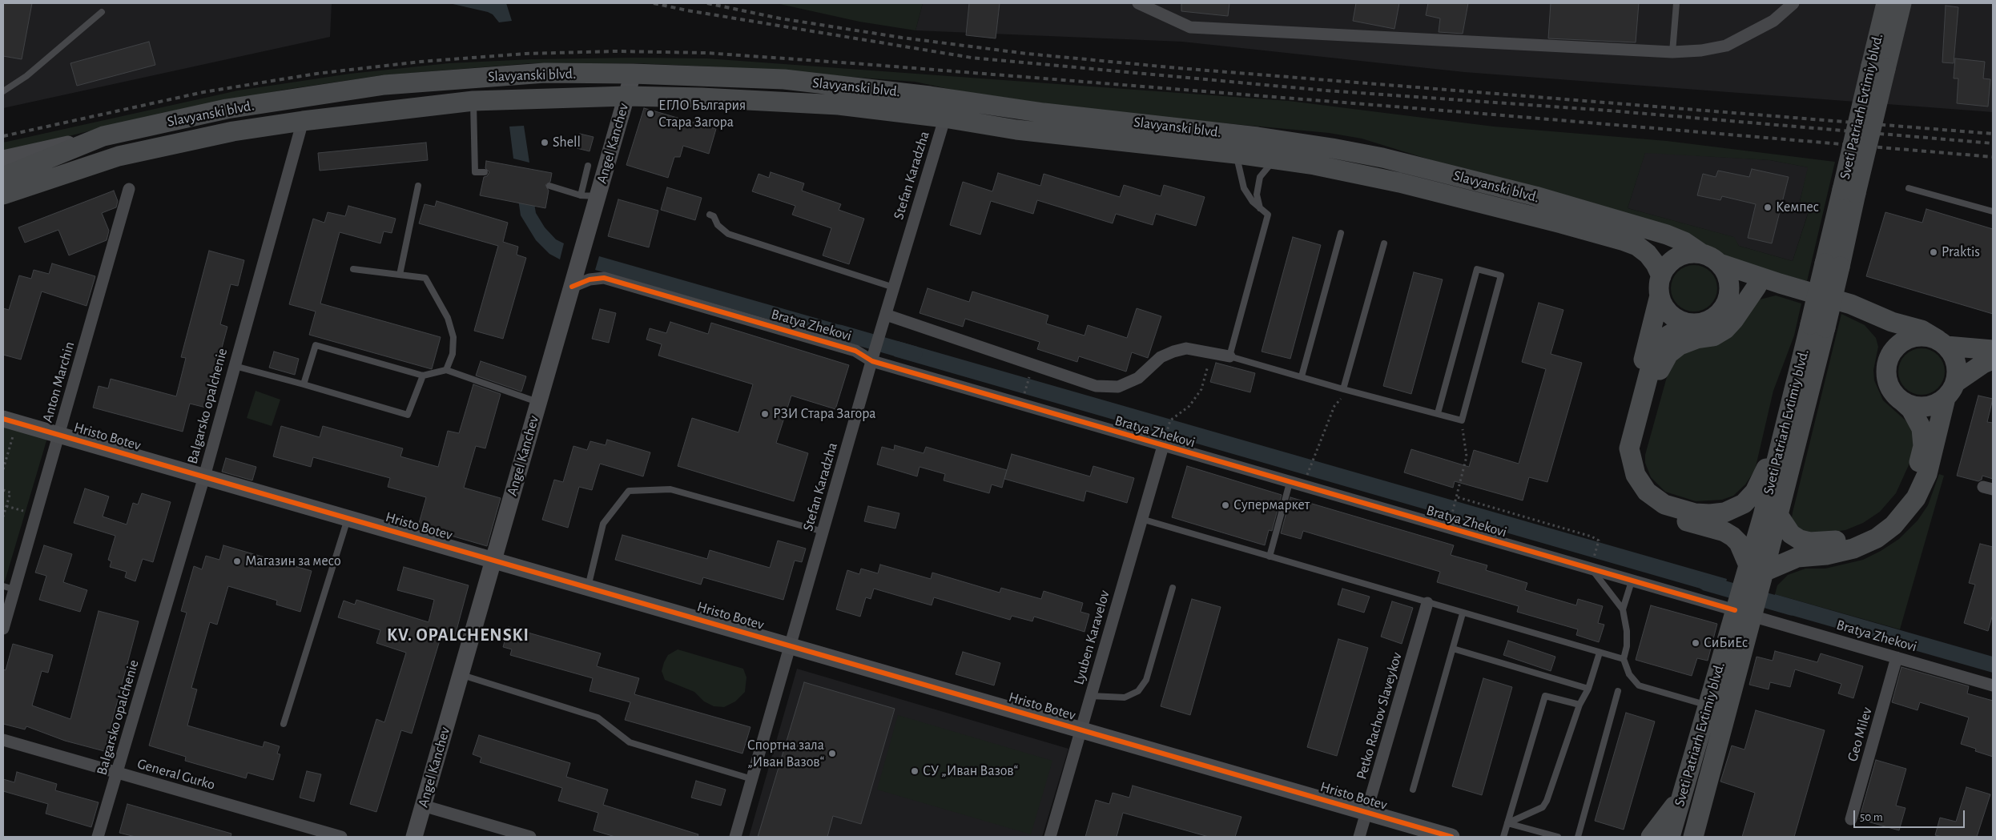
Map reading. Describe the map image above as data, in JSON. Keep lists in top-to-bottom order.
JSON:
{
  "streets": {
    "main road": ["Slavyanski blvd.", "Sveti Patriarh Evtimiy blvd."],
    "street": [
      "Angel Kanchev",
      "Stefan Karadzha",
      "Bratya Zhekovi",
      "Anton Marchin",
      "Balgarsko opalchenie",
      "Hristo Botev",
      "Lyuben Karavelov",
      "Petko Rachov Slaveykov",
      "Geo Milev",
      "General Gurko"
    ]
  },
  "crossings": [
    ["Slavyanski blvd.", "Angel Kanchev"],
    ["Slavyanski blvd.", "Stefan Karadzha"],
    ["Slavyanski blvd.", "Balgarsko opalchenie"],
    ["Sveti Patriarh Evtimiy blvd.", "Bratya Zhekovi"],
    ["Angel Kanchev", "Bratya Zhekovi"],
    ["Angel Kanchev", "Hristo Botev"],
    ["Stefan Karadzha", "Bratya Zhekovi"],
    ["Stefan Karadzha", "Hristo Botev"],
    ["Bratya Zhekovi", "Lyuben Karavelov"],
    ["Bratya Zhekovi", "Geo Milev"],
    ["Anton Marchin", "Hristo Botev"],
    ["Balgarsko opalchenie", "Hristo Botev"],
    ["Balgarsko opalchenie", "General Gurko"],
    ["Hristo Botev", "Lyuben Karavelov"],
    ["Hristo Botev", "Petko Rachov Slaveykov"]
  ],
  "districts": ["KV. OPALCHENSKI"],
  "places": [
    "ЕГЛО България Стара Загора",
    "Shell",
    "Кемпес",
    "Praktis",
    "РЗИ Стара Загора",
    "Супермаркет",
    "Магазин за месо",
    "СиБиЕс",
    "Спортна зала „Иван Вазов“",
    "СУ „Иван Вазов“"
  ],
  "scale_bar": "50 m"
}
